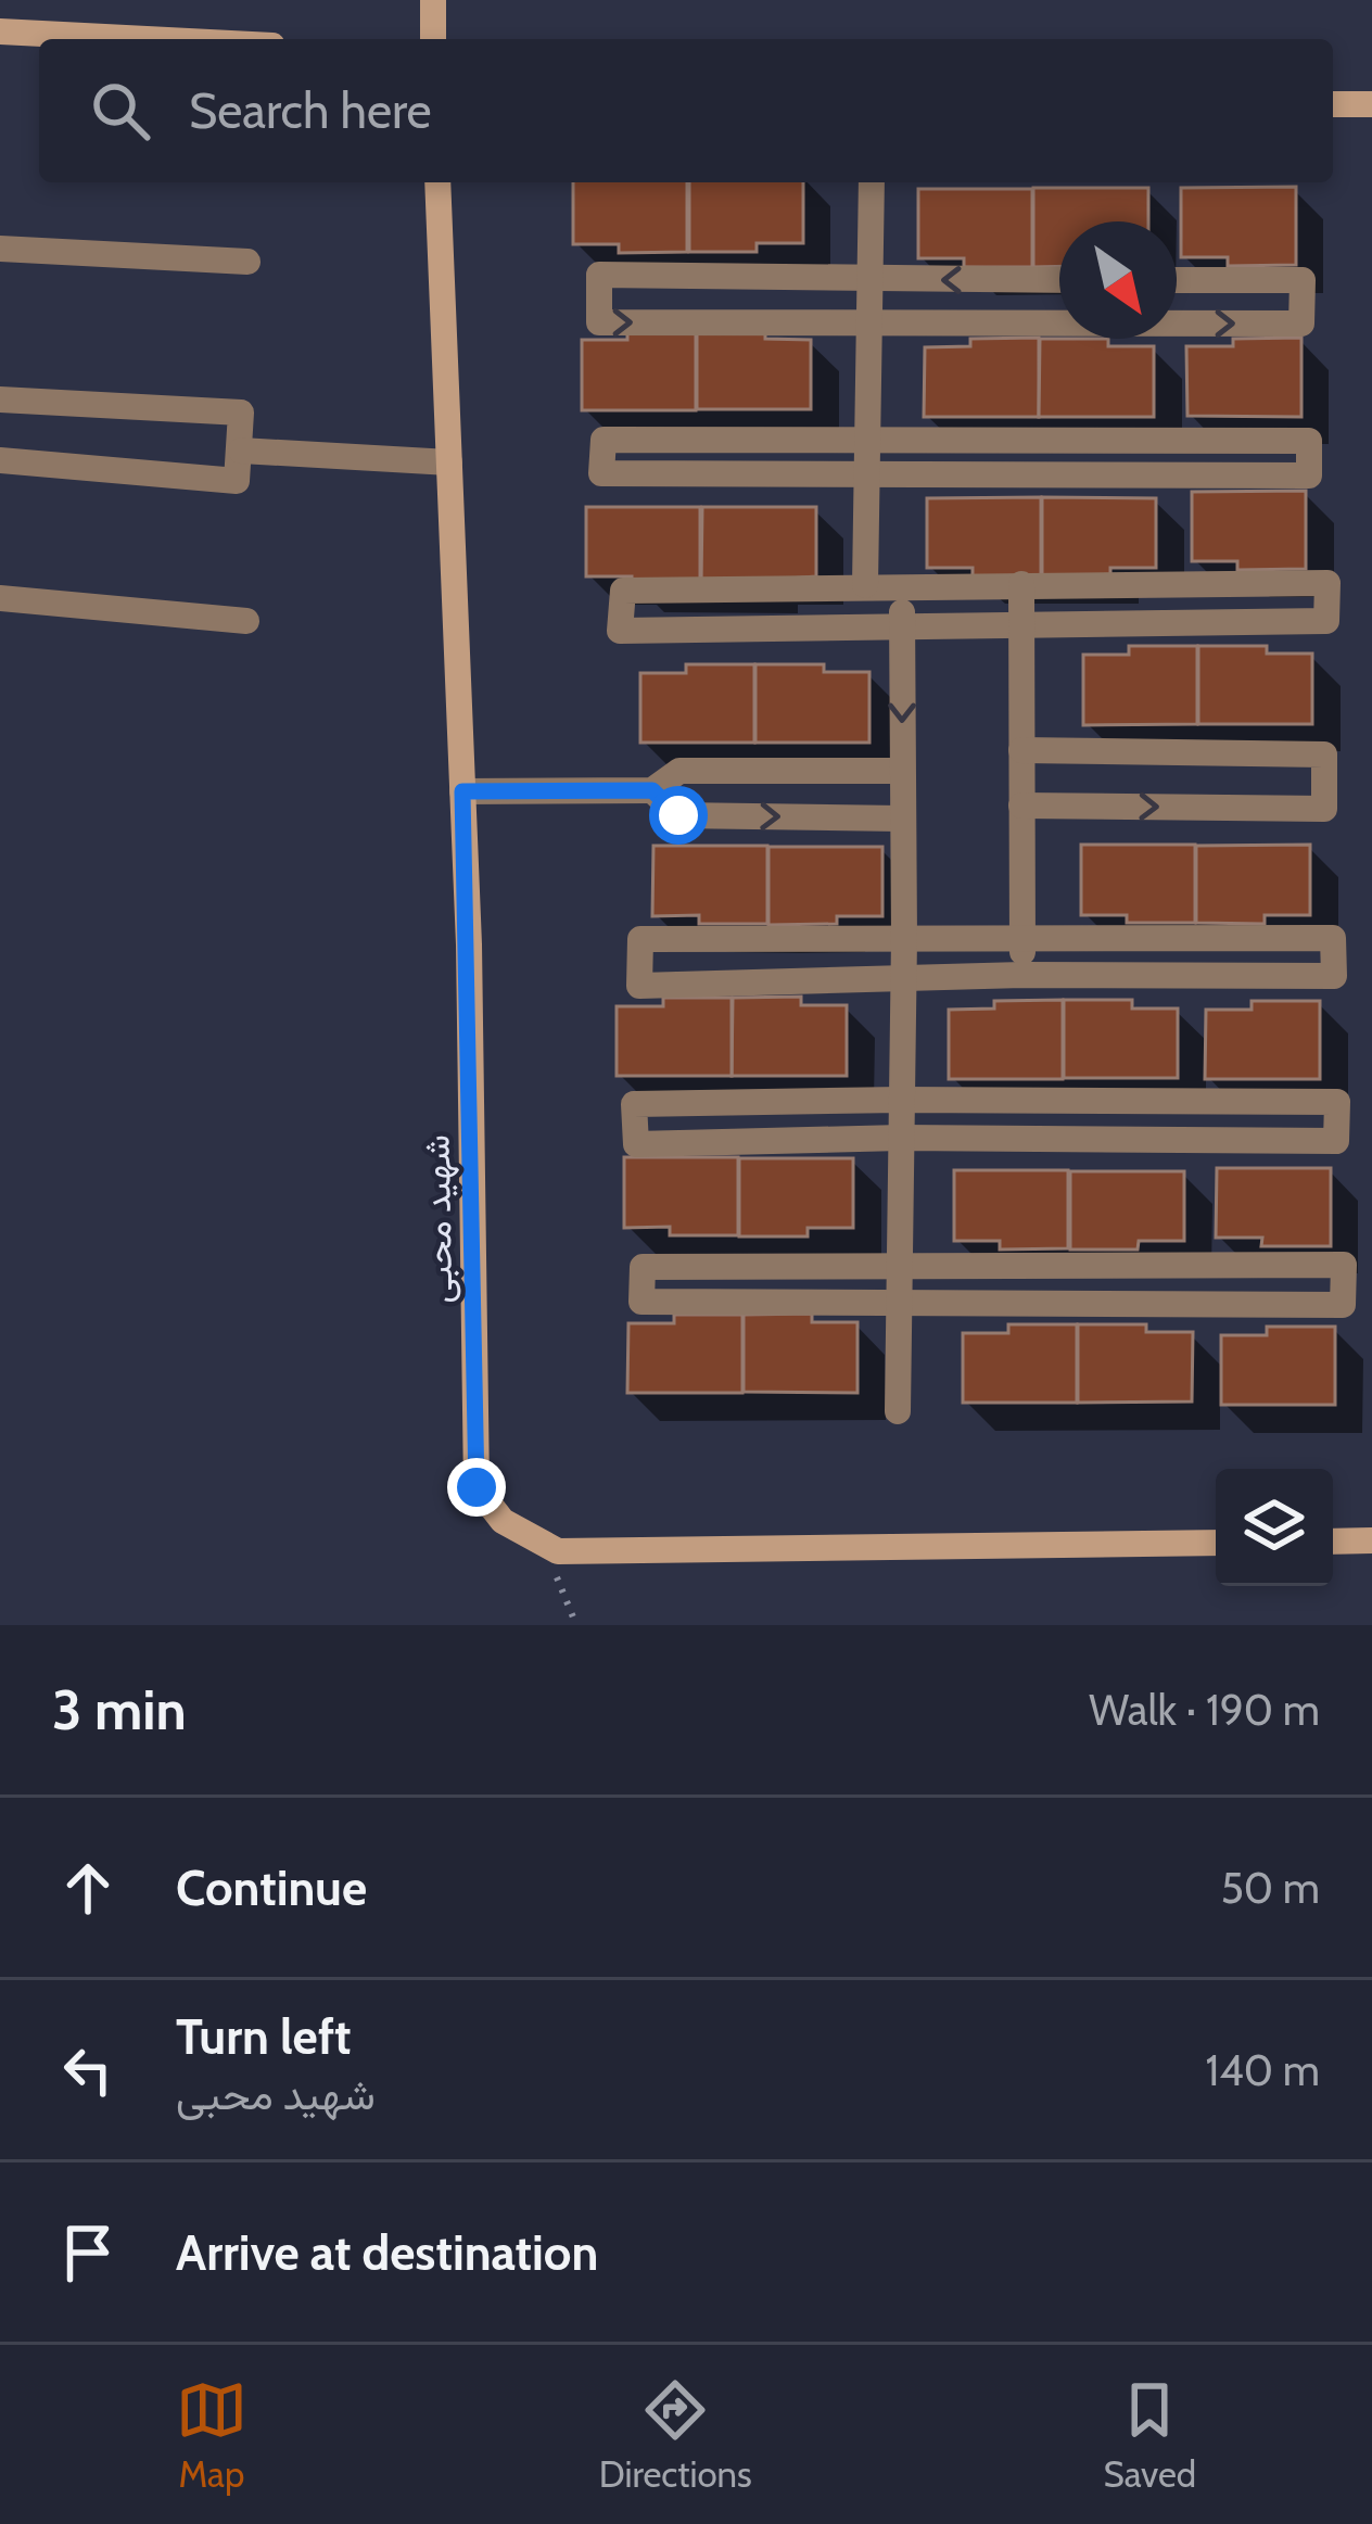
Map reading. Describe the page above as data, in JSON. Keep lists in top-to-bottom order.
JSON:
{
  "streets": {
    "street": ["شهید محبی"]
  },
  "north": "bottom right",
  "page": {
    "search": "Search here",
    "heading": ["3 min", "Walk · 190 m"],
    "list": [
      ["Continue", "50 m"],
      ["Turn left", "شهید محبی", "140 m"],
      "Arrive at destination"
    ],
    "nav": ["Map", "Directions", "Saved"]
  }
}
